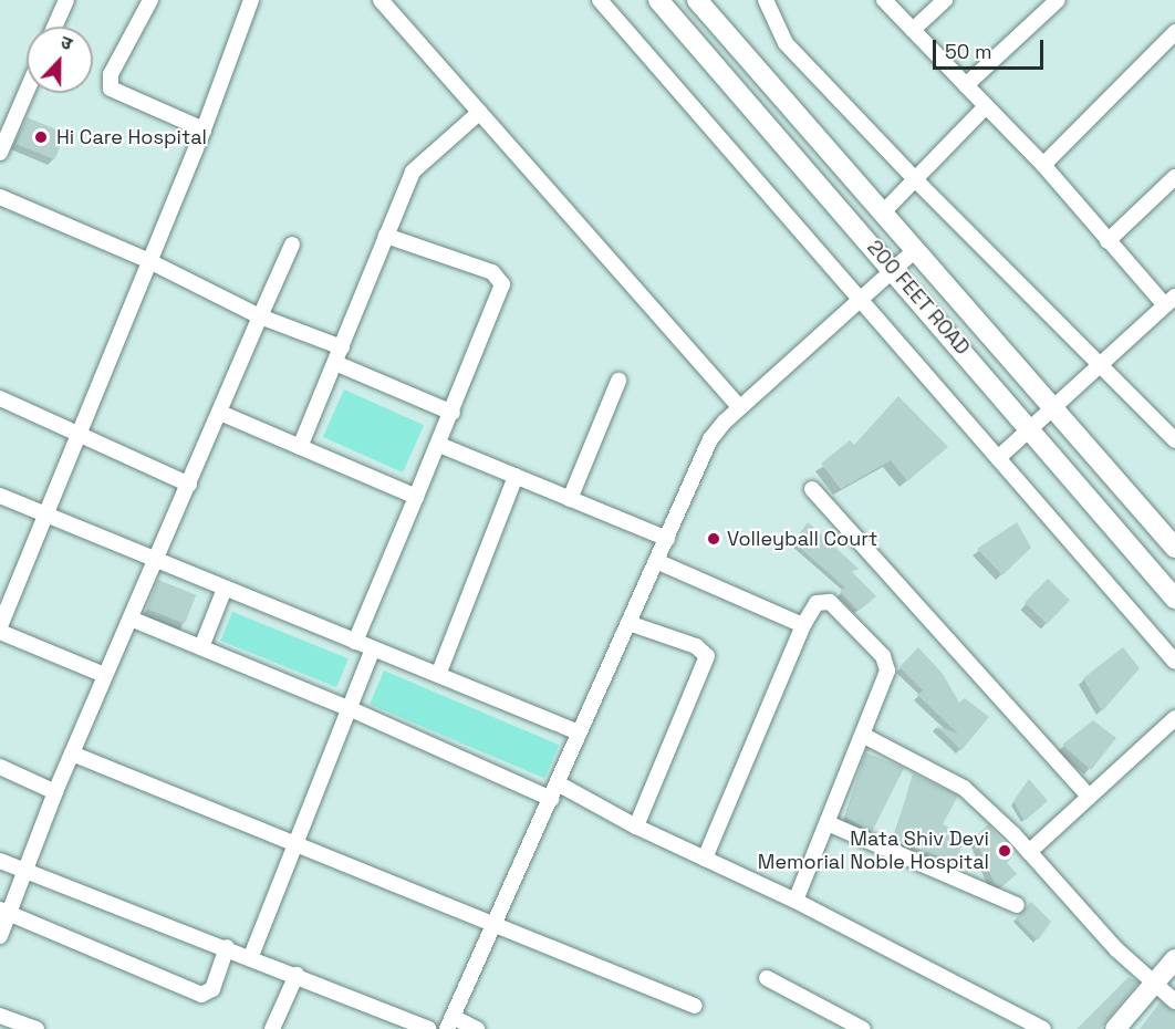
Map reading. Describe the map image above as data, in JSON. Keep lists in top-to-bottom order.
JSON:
{
  "streets": {
    "street": ["200 FEET ROAD"]
  },
  "places": ["Hi Care Hospital", "Volleyball Court", "Mata Shiv Devi Memorial Noble Hospital"],
  "scale_bar": "50 m",
  "north": "top"
}
